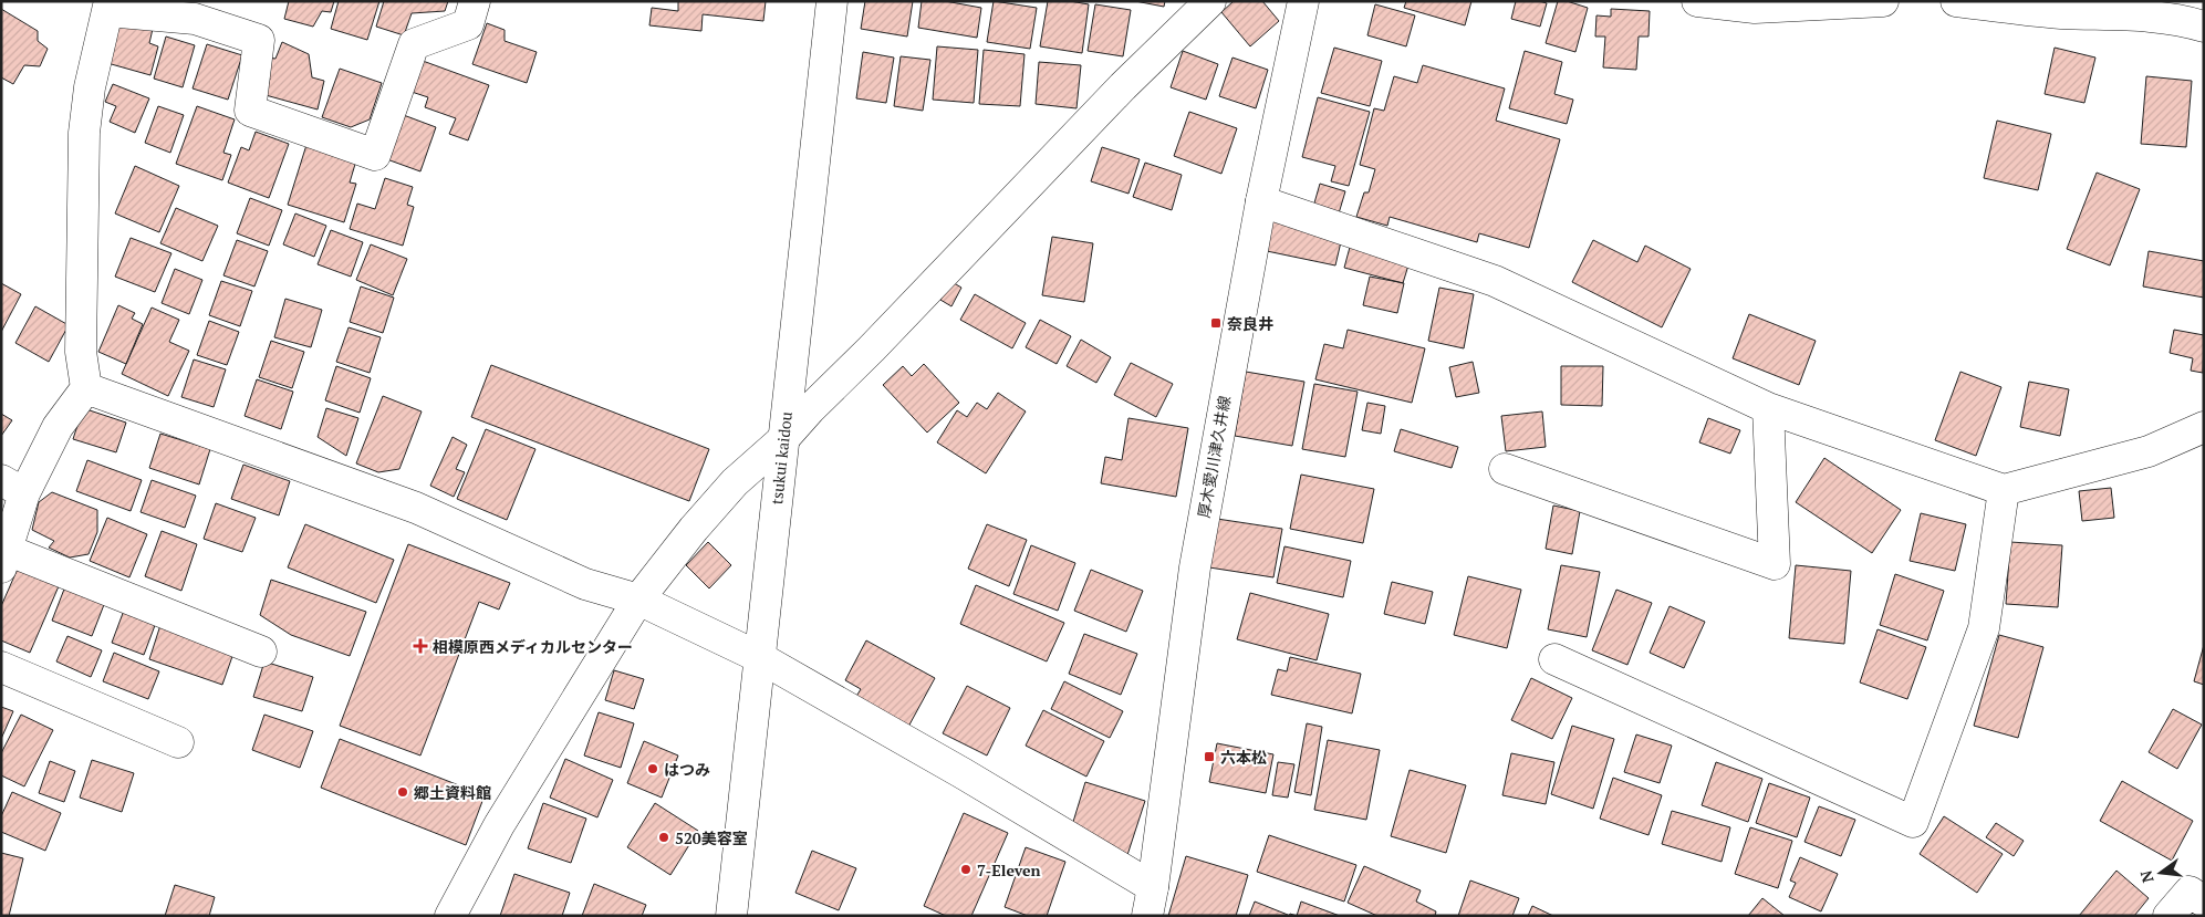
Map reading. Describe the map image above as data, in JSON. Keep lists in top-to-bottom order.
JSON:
{
  "streets": {
    "main road": ["厚木愛川津久井線", "tsukui kaidou"]
  },
  "places": {
    "transit": ["奈良井", "六本松"],
    "health": ["相模原西メディカルセンター"],
    "other": [
      "はつみ",
      "郷土資料館",
      "520美容室",
      "7-Eleven"
    ]
  },
  "north": "left"
}
